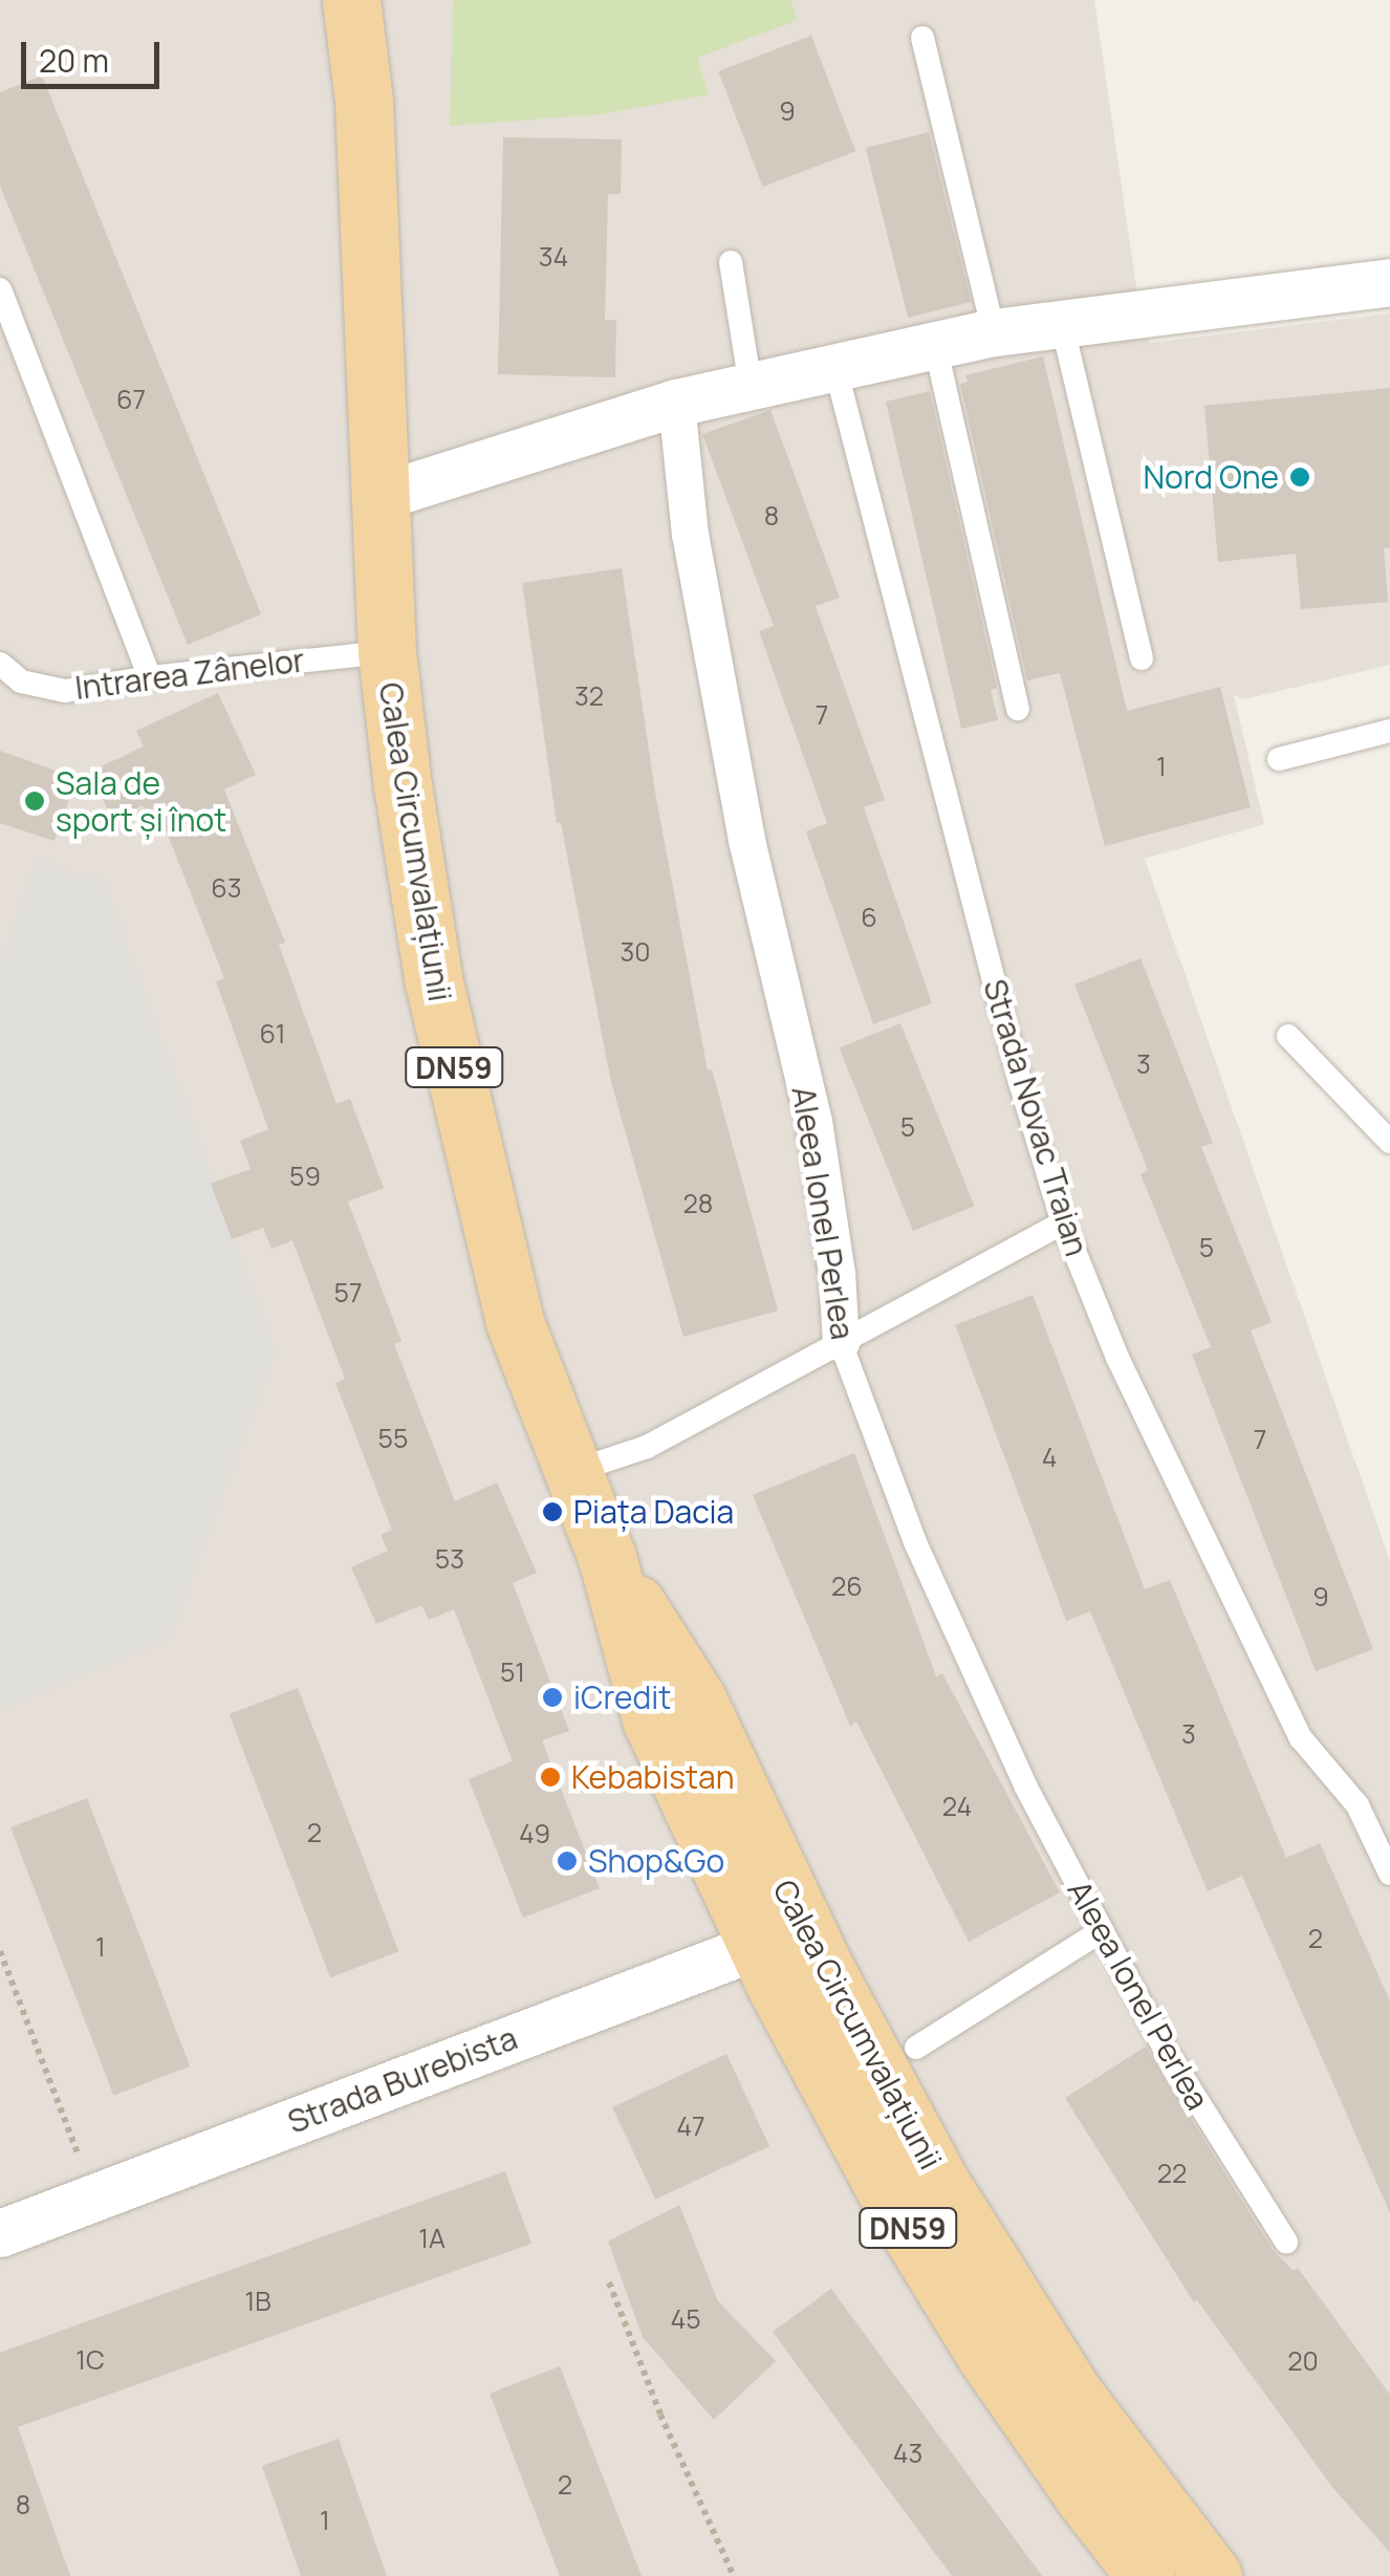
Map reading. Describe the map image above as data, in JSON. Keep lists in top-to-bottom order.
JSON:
{
  "streets": {
    "main road": ["Calea Circumvalațiunii", "DN59"],
    "street": ["Aleea Ionel Perlea", "Strada Burebista"],
    "lane": ["Intrarea Zânelor", "Strada Novac Traian"]
  },
  "crossings": [
    ["Intrarea Zânelor", "Calea Circumvalațiunii"],
    ["Calea Circumvalațiunii", "Strada Burebista"]
  ],
  "places": [
    "Nord One",
    "Sala de sport și înot",
    "Piața Dacia",
    "iCredit",
    "Kebabistan",
    "Shop&Go"
  ],
  "house_numbers": [
    "9",
    "34",
    "67",
    "8",
    "32",
    "7",
    "1",
    "63",
    "6",
    "30",
    "61",
    "3",
    "5",
    "59",
    "28",
    "5",
    "57",
    "55",
    "7",
    "4",
    "53",
    "26",
    "9",
    "51",
    "3",
    "24",
    "2",
    "49",
    "2",
    "1",
    "47",
    "22",
    "1A",
    "1B",
    "45",
    "1C",
    "20",
    "43",
    "2",
    "8",
    "1"
  ],
  "scale_bar": "20 m"
}
